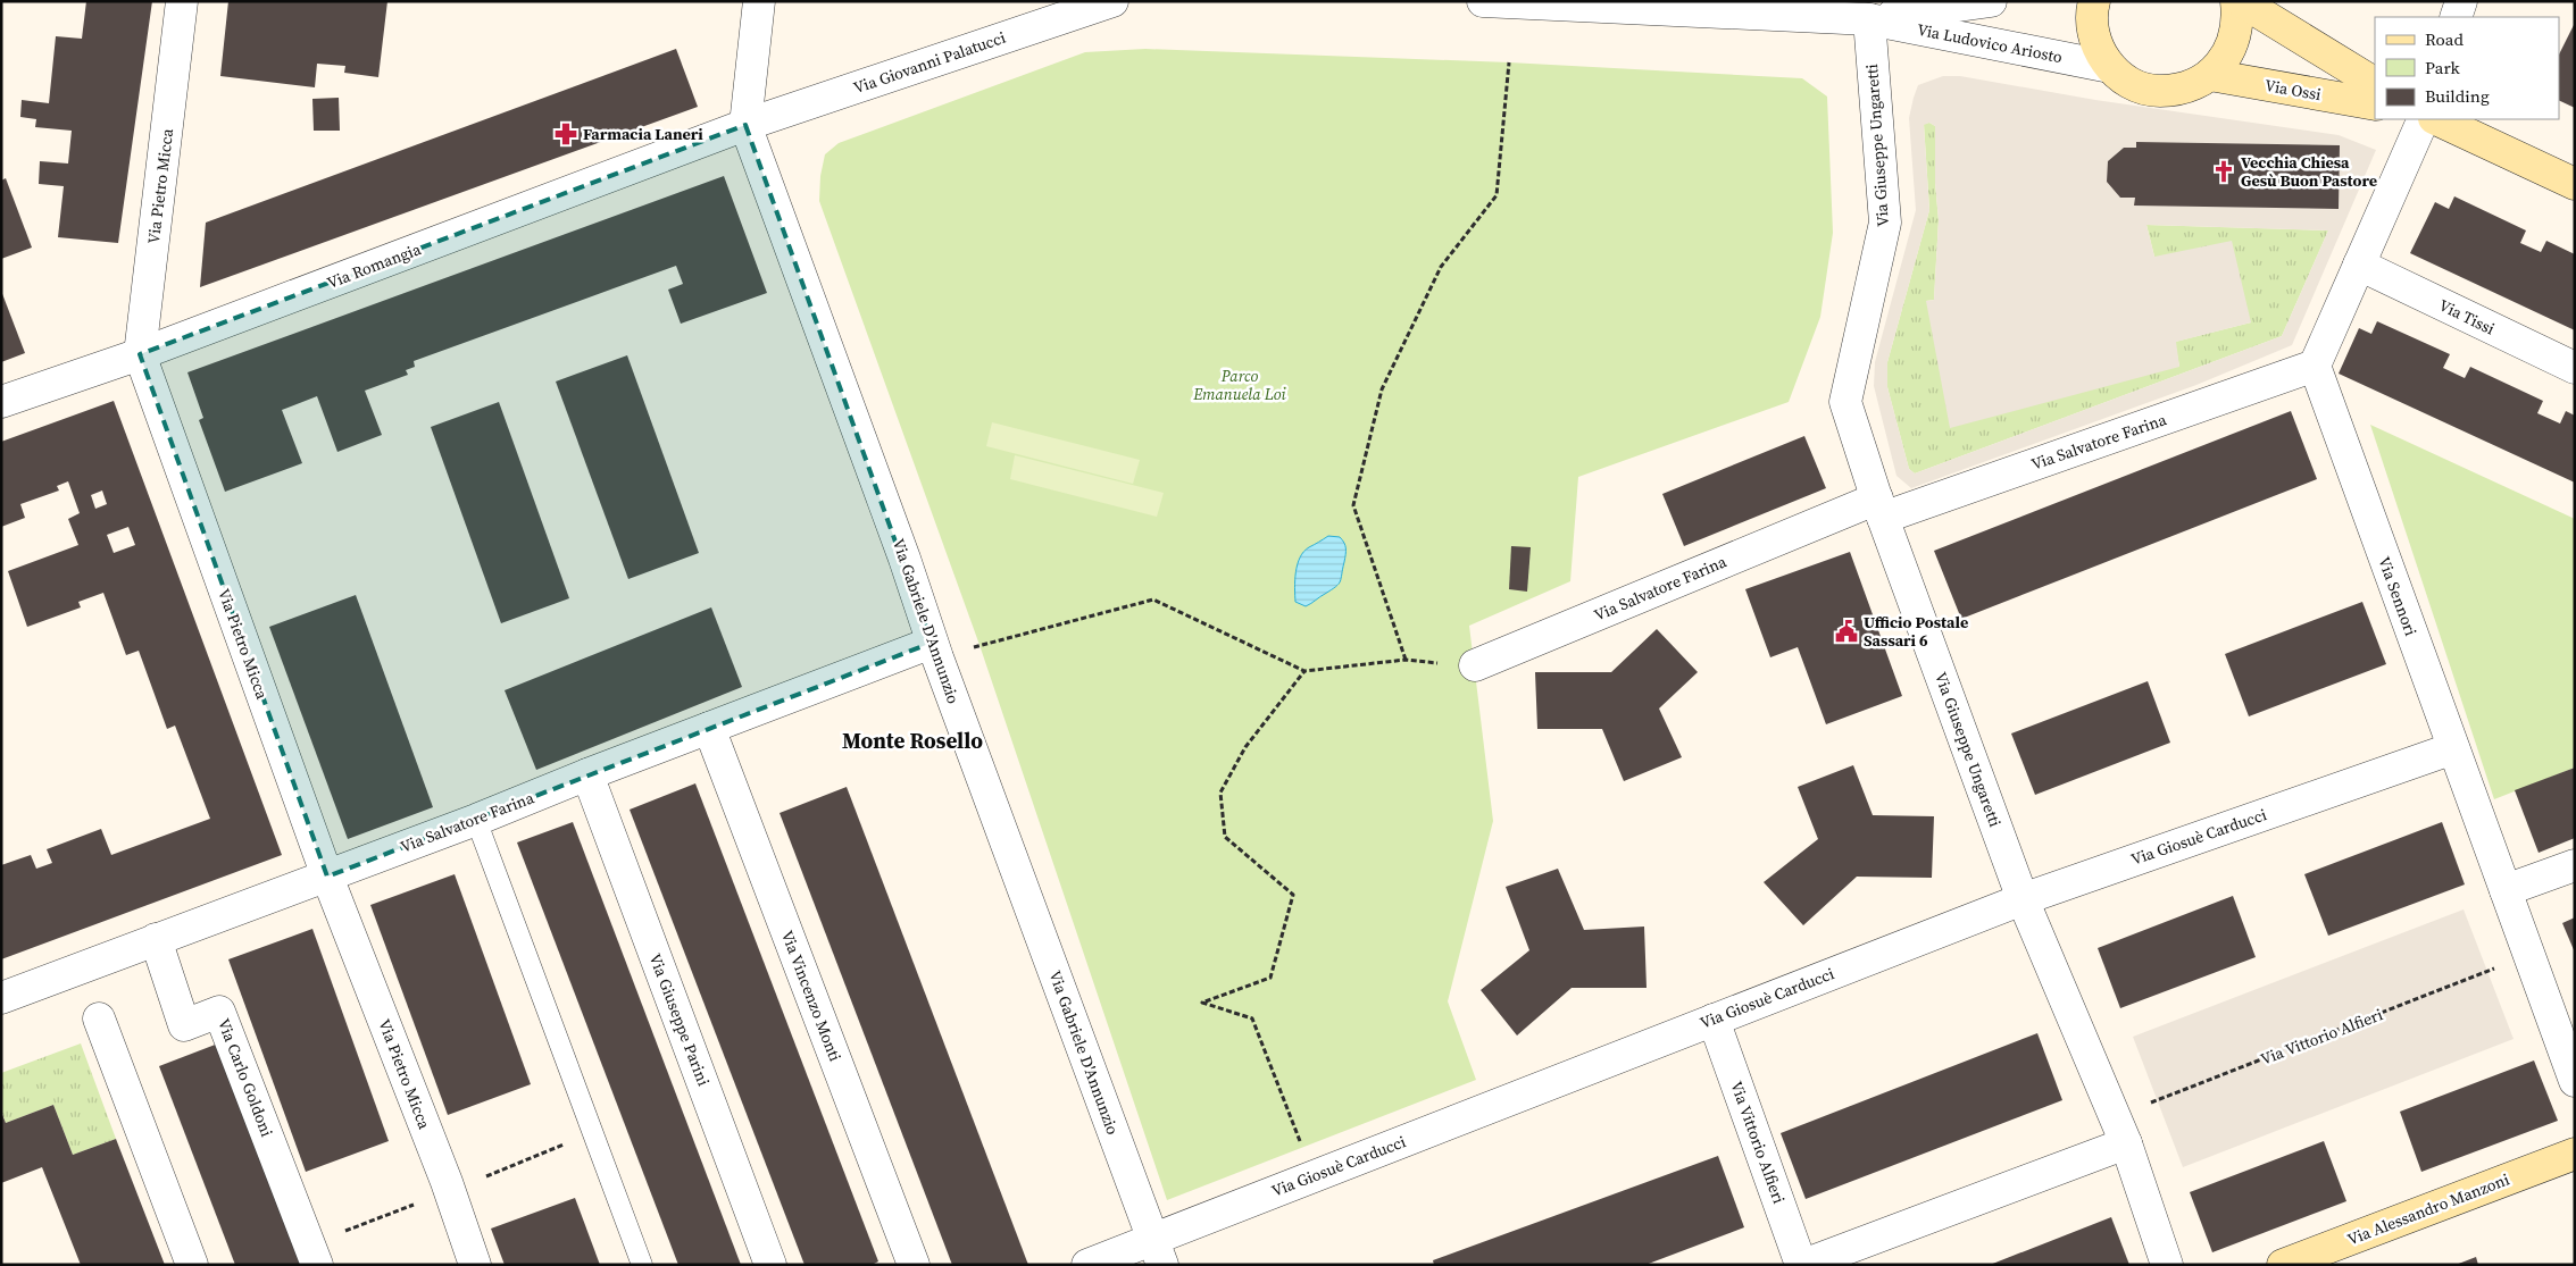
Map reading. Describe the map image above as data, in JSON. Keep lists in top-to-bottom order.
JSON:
{
  "streets": {
    "main road": ["Via Ossi", "Via Alessandro Manzoni"],
    "street": [
      "Via Ludovico Ariosto",
      "Via Giovanni Palatucci",
      "Via Giuseppe Ungaretti",
      "Via Pietro Micca",
      "Via Romangia",
      "Via Tissi",
      "Via Salvatore Farina",
      "Via Sennori",
      "Via Gabriele D'Annunzio",
      "Via Giosuè Carducci",
      "Via Vincenzo Monti",
      "Via Giuseppe Parini",
      "Via Vittorio Alfieri",
      "Via Carlo Goldoni"
    ]
  },
  "crossings": [
    ["Via Ludovico Ariosto", "Via Giuseppe Ungaretti"],
    ["Via Giovanni Palatucci", "Via Romangia"],
    ["Via Giovanni Palatucci", "Via Gabriele D'Annunzio"],
    ["Via Giuseppe Ungaretti", "Via Salvatore Farina"],
    ["Via Giuseppe Ungaretti", "Via Giosuè Carducci"],
    ["Via Giuseppe Ungaretti", "Via Vittorio Alfieri"],
    ["Via Pietro Micca", "Via Romangia"],
    ["Via Pietro Micca", "Via Salvatore Farina"],
    ["Via Romangia", "Via Gabriele D'Annunzio"],
    ["Via Salvatore Farina", "Via Sennori"],
    ["Via Salvatore Farina", "Via Gabriele D'Annunzio"],
    ["Via Salvatore Farina", "Via Vincenzo Monti"],
    ["Via Salvatore Farina", "Via Giuseppe Parini"],
    ["Via Salvatore Farina", "Via Carlo Goldoni"],
    ["Via Sennori", "Via Giosuè Carducci"],
    ["Via Sennori", "Via Vittorio Alfieri"],
    ["Via Gabriele D'Annunzio", "Via Giosuè Carducci"],
    ["Via Giosuè Carducci", "Via Vittorio Alfieri"]
  ],
  "districts": ["Monte Rosello"],
  "parks": ["Parco Emanuela Loi"],
  "places": {
    "pharmacy": ["Farmacia Laneri"],
    "church": ["Vecchia Chiesa Gesù Buon Pastore"],
    "public building": ["Ufficio Postale Sassari 6"]
  },
  "legend": ["Road", "Park", "Building"]
}
